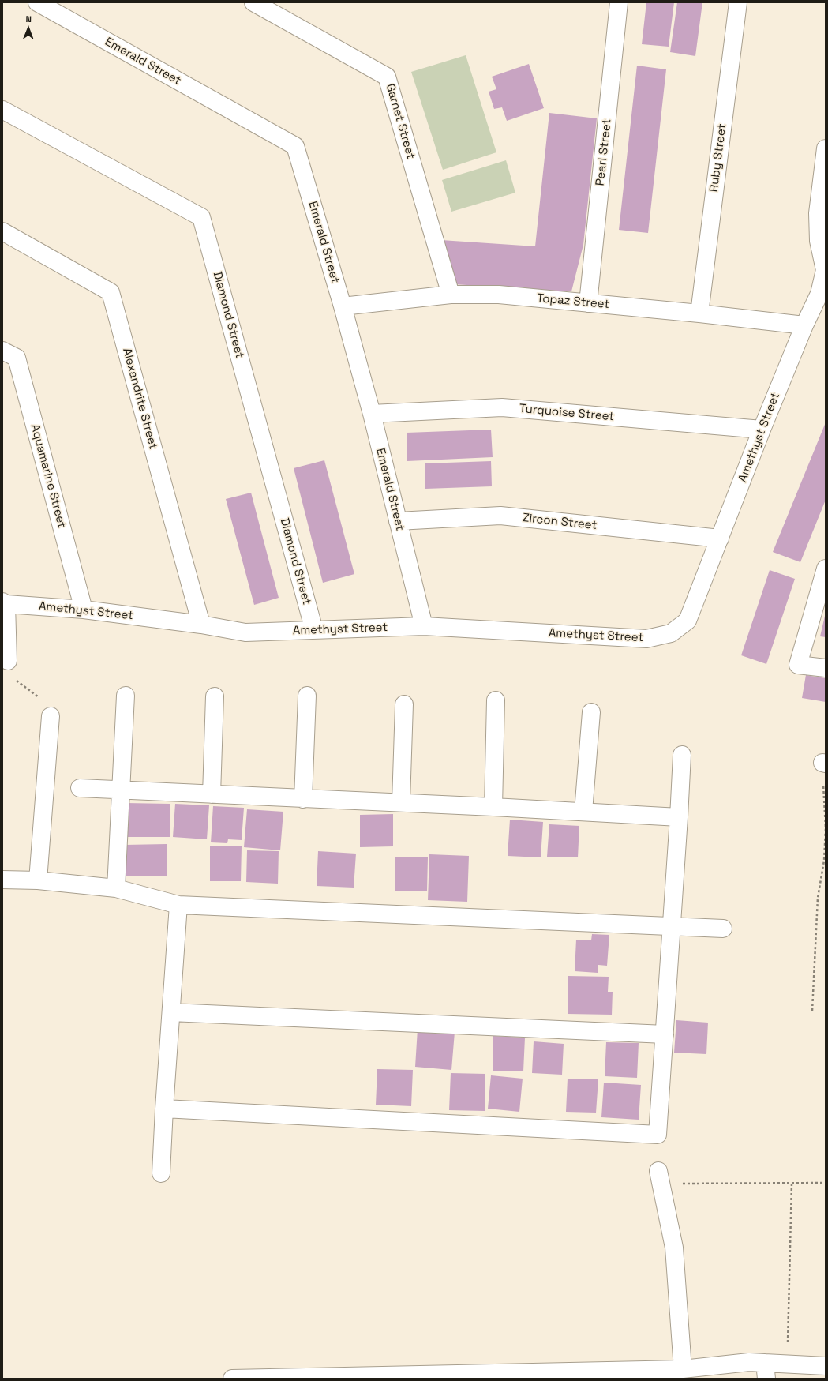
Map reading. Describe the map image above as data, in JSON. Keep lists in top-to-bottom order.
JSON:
{
  "streets": {
    "street": [
      "Emerald Street",
      "Garnet Street",
      "Pearl Street",
      "Ruby Street",
      "Topaz Street",
      "Diamond Street",
      "Alexandrite Street",
      "Turquoise Street",
      "Amethyst Street",
      "Aquamarine Street",
      "Zircon Street"
    ]
  },
  "crossings": [
    ["Emerald Street", "Topaz Street"],
    ["Emerald Street", "Turquoise Street"],
    ["Emerald Street", "Amethyst Street"],
    ["Emerald Street", "Zircon Street"],
    ["Garnet Street", "Topaz Street"],
    ["Pearl Street", "Topaz Street"],
    ["Ruby Street", "Topaz Street"],
    ["Topaz Street", "Amethyst Street"],
    ["Diamond Street", "Amethyst Street"],
    ["Alexandrite Street", "Amethyst Street"],
    ["Turquoise Street", "Amethyst Street"],
    ["Amethyst Street", "Aquamarine Street"],
    ["Amethyst Street", "Zircon Street"]
  ],
  "north": "top"
}
